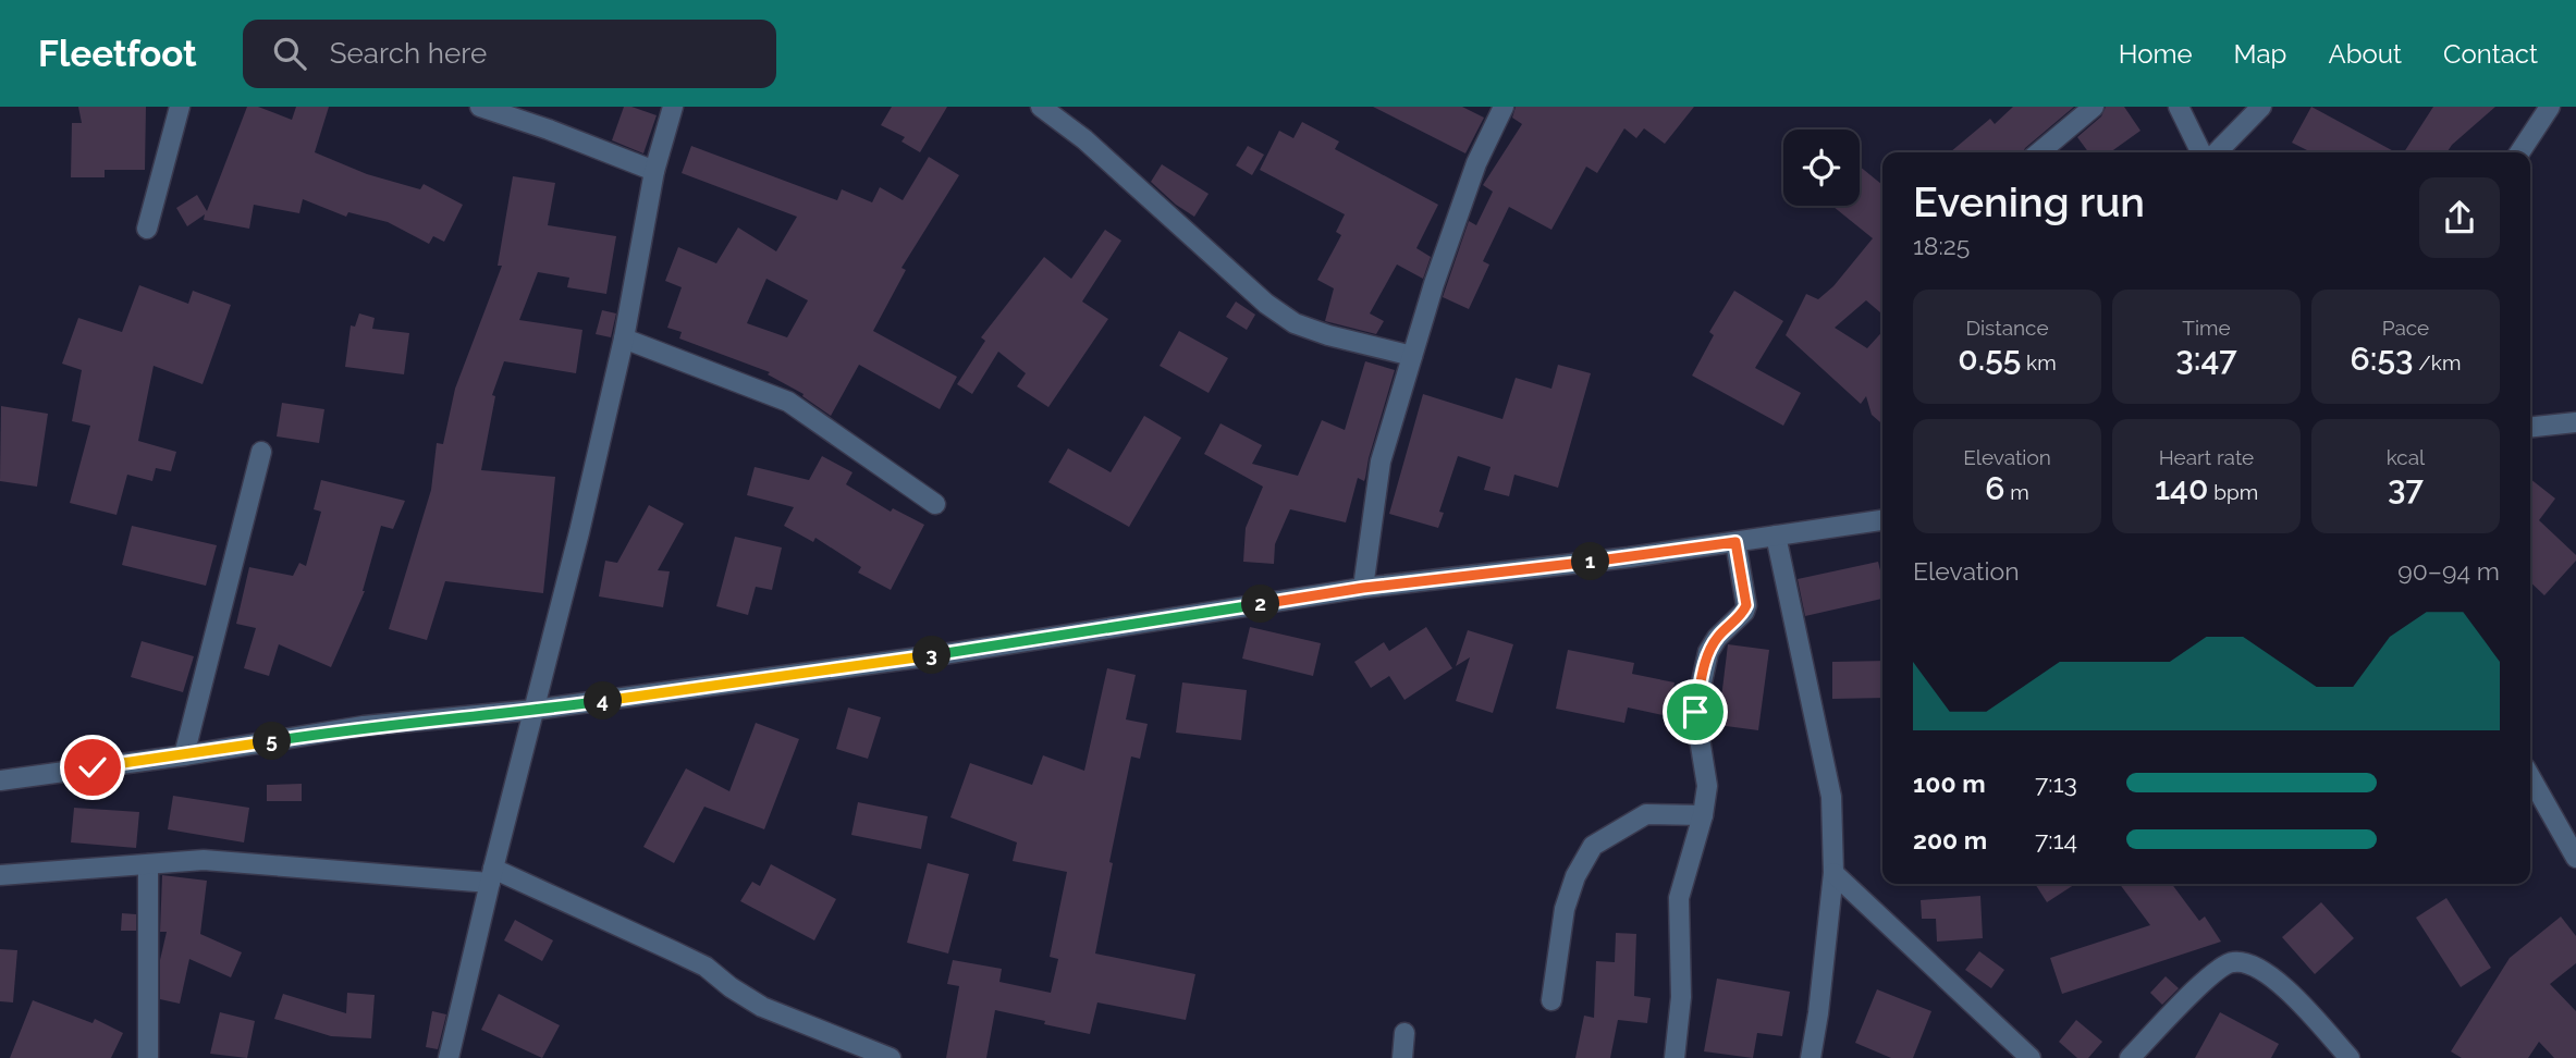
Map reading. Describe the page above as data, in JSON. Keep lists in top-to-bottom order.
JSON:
{
  "page": {
    "header": "Fleetfoot",
    "search": "Search here",
    "nav": [
      "Home",
      "Map",
      "About",
      "Contact"
    ],
    "heading": ["Evening run", "18:25"],
    "stats": [
      ["Distance", "0.55 km"],
      ["Time", "3:47"],
      ["Pace", "6:53 /km"],
      ["Elevation", "6 m"],
      ["Heart rate", "140 bpm"],
      ["kcal", "37"]
    ],
    "chart": ["Elevation", "90–94 m"],
    "pins": [
      "1",
      "2",
      "3",
      "4",
      "5"
    ],
    "list": [
      {
        "name": "100 m",
        "note": "7:13"
      },
      {
        "name": "200 m",
        "note": "7:14"
      }
    ]
  }
}
